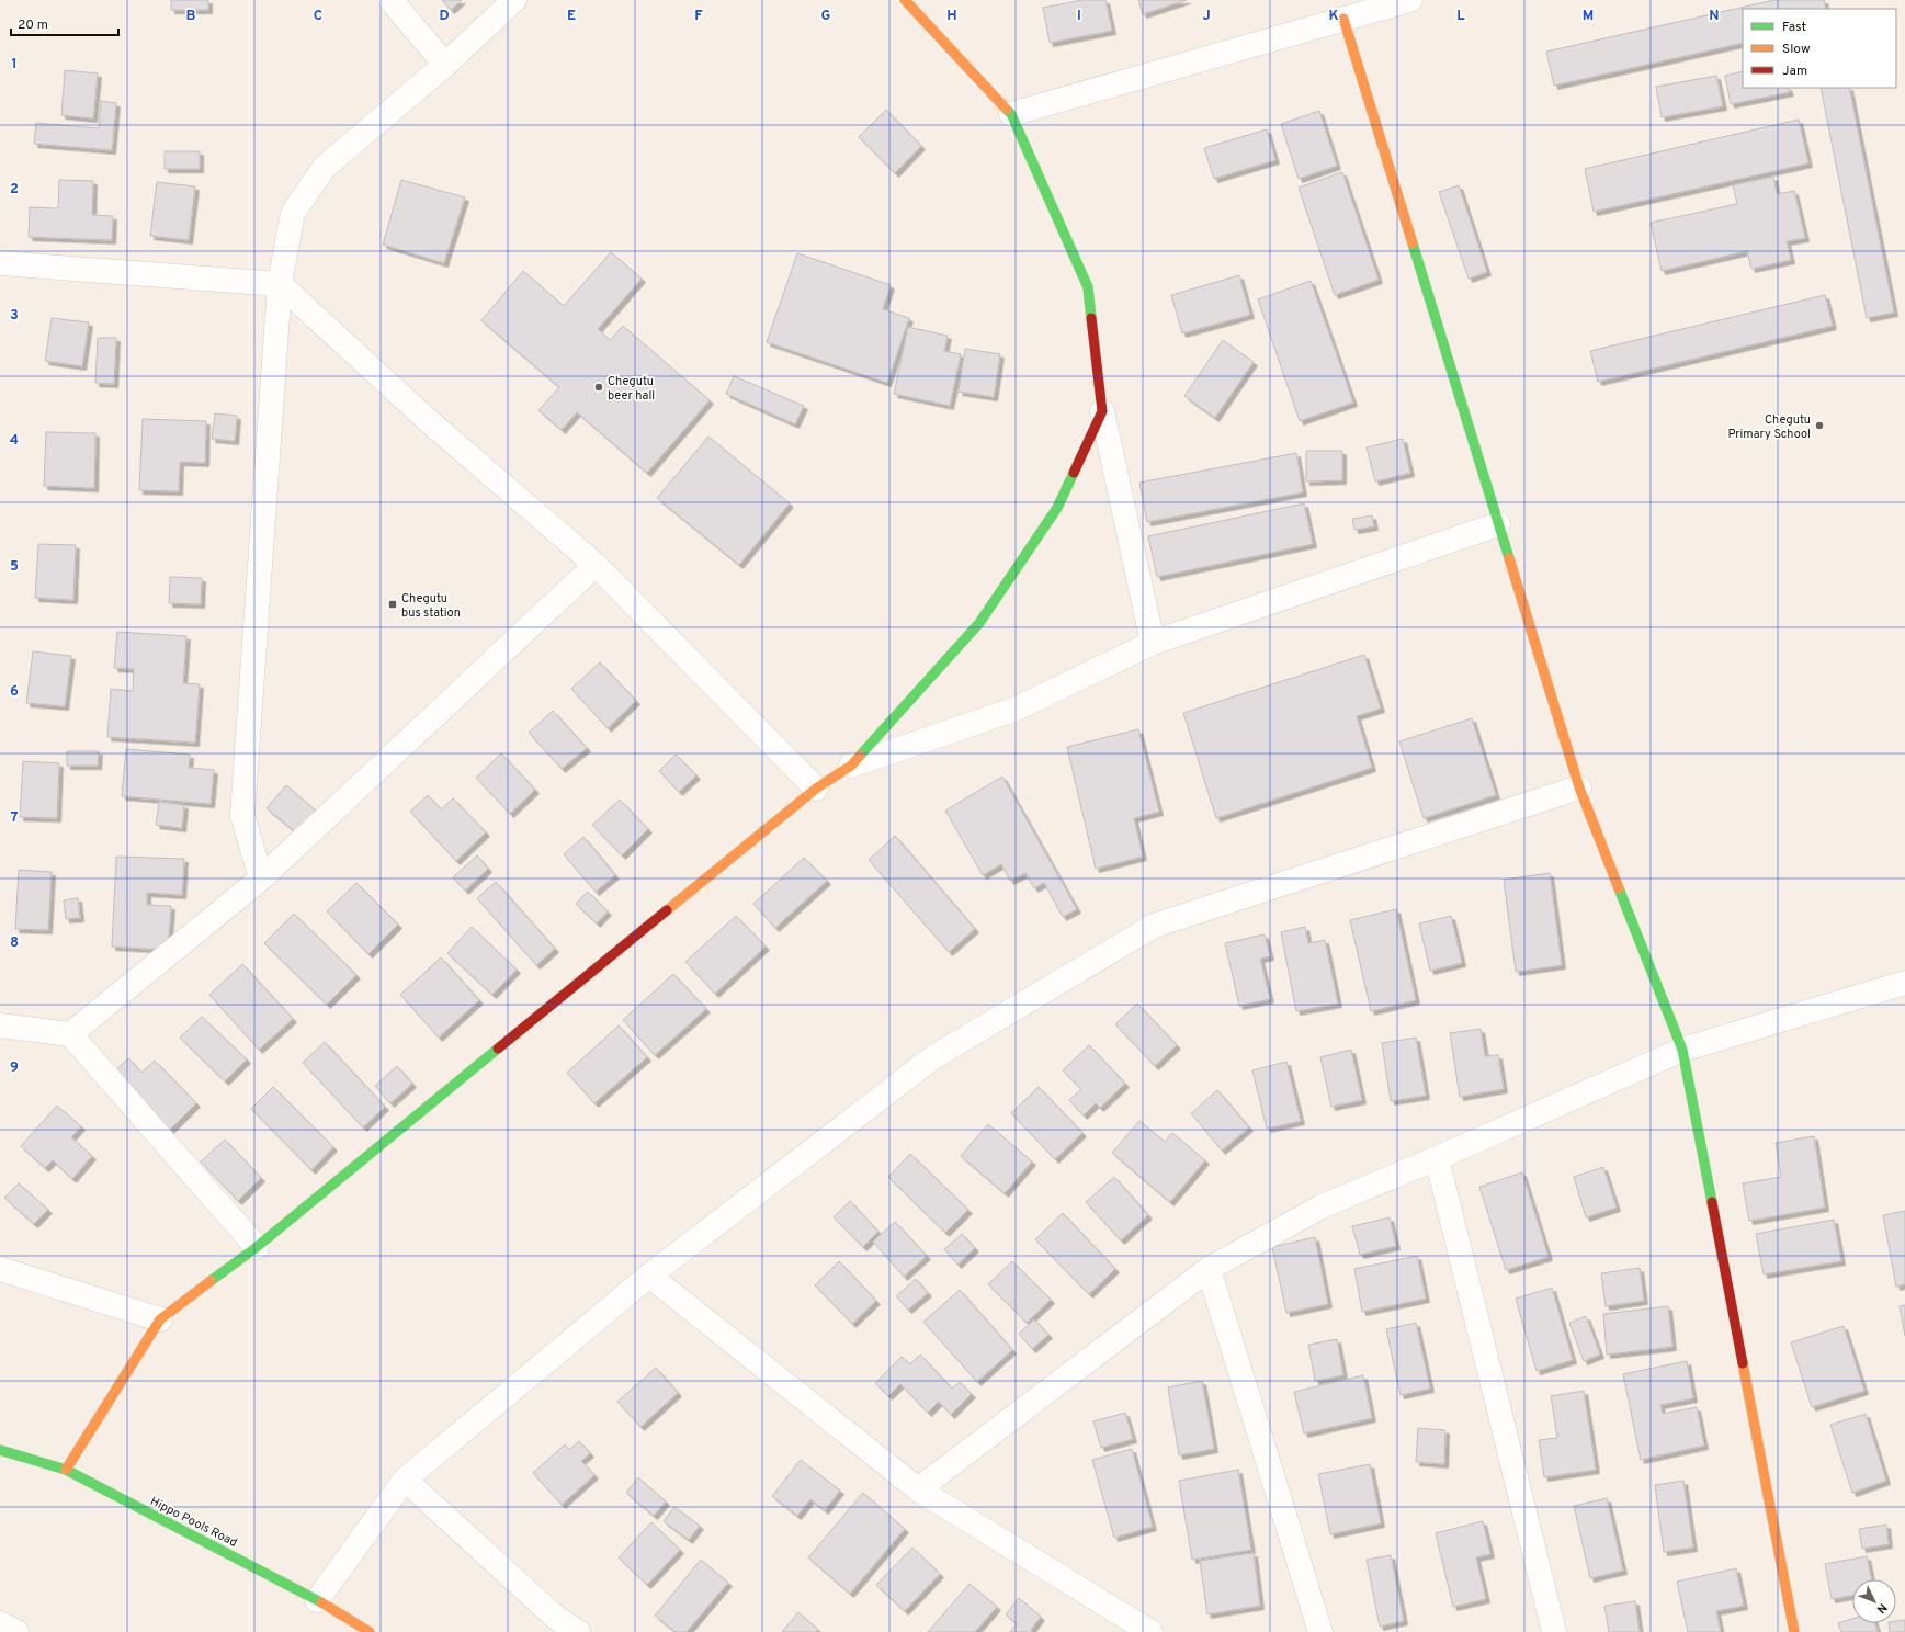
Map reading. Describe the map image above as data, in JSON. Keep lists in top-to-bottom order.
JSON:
{
  "streets": {
    "street": ["Hippo Pools Road"]
  },
  "places": {
    "other": ["Chegutu beer hall", "Chegutu Primary School"],
    "transit": ["Chegutu bus station"]
  },
  "legend": ["Fast", "Slow", "Jam"],
  "scale_bar": "20 m",
  "north": "bottom right",
  "grid": {
    "columns": [
      "B",
      "C",
      "D",
      "E",
      "F",
      "G",
      "H",
      "I",
      "J",
      "K",
      "L",
      "M",
      "N"
    ],
    "rows": [
      "1",
      "2",
      "3",
      "4",
      "5",
      "6",
      "7",
      "8",
      "9"
    ]
  }
}
